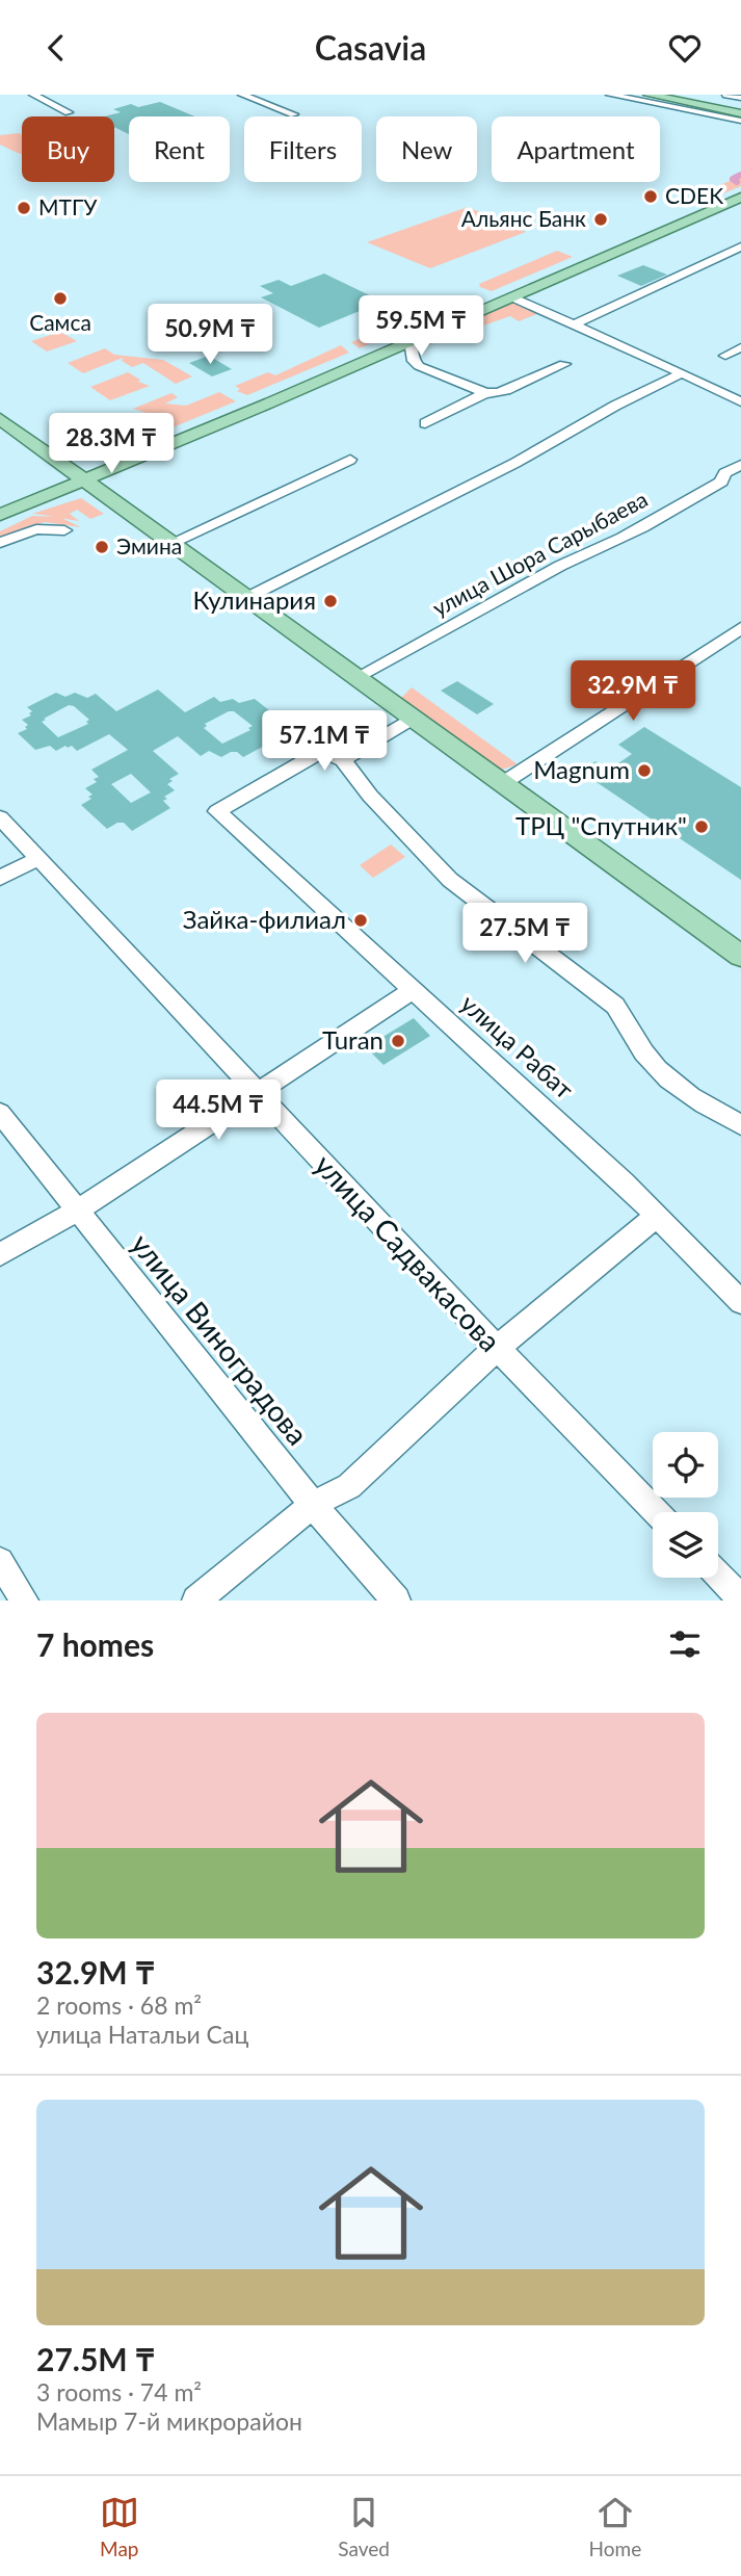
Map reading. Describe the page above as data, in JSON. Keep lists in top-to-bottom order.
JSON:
{
  "streets": {
    "street": [
      "улица Шора Сарыбаева",
      "улица Рабат",
      "улица Садвакасова",
      "улица Виноградова"
    ]
  },
  "places": [
    "CDEK",
    "МТГУ",
    "Альянс Банк",
    "Самса",
    "Эмина",
    "Кулинария",
    "Magnum",
    "ТРЦ \"Спутник\"",
    "Зайка-филиал",
    "Turan"
  ],
  "page": {
    "header": "Casavia",
    "chip": [
      "Buy",
      "Rent",
      "Filters",
      "New",
      "Apartment"
    ],
    "price": [
      "59.5M ₸",
      "50.9M ₸",
      "28.3M ₸",
      "32.9M ₸",
      "57.1M ₸",
      "27.5M ₸",
      "44.5M ₸"
    ],
    "heading": "7 homes",
    "list": [
      {
        "name": "32.9M ₸",
        "note": "2 rooms · 68 m² · улица Натальи Сац"
      },
      {
        "name": "27.5M ₸",
        "note": "3 rooms · 74 m² · Мамыр 7-й микрорайон"
      }
    ],
    "tabs": ["Map", "Saved", "Home"]
  }
}
